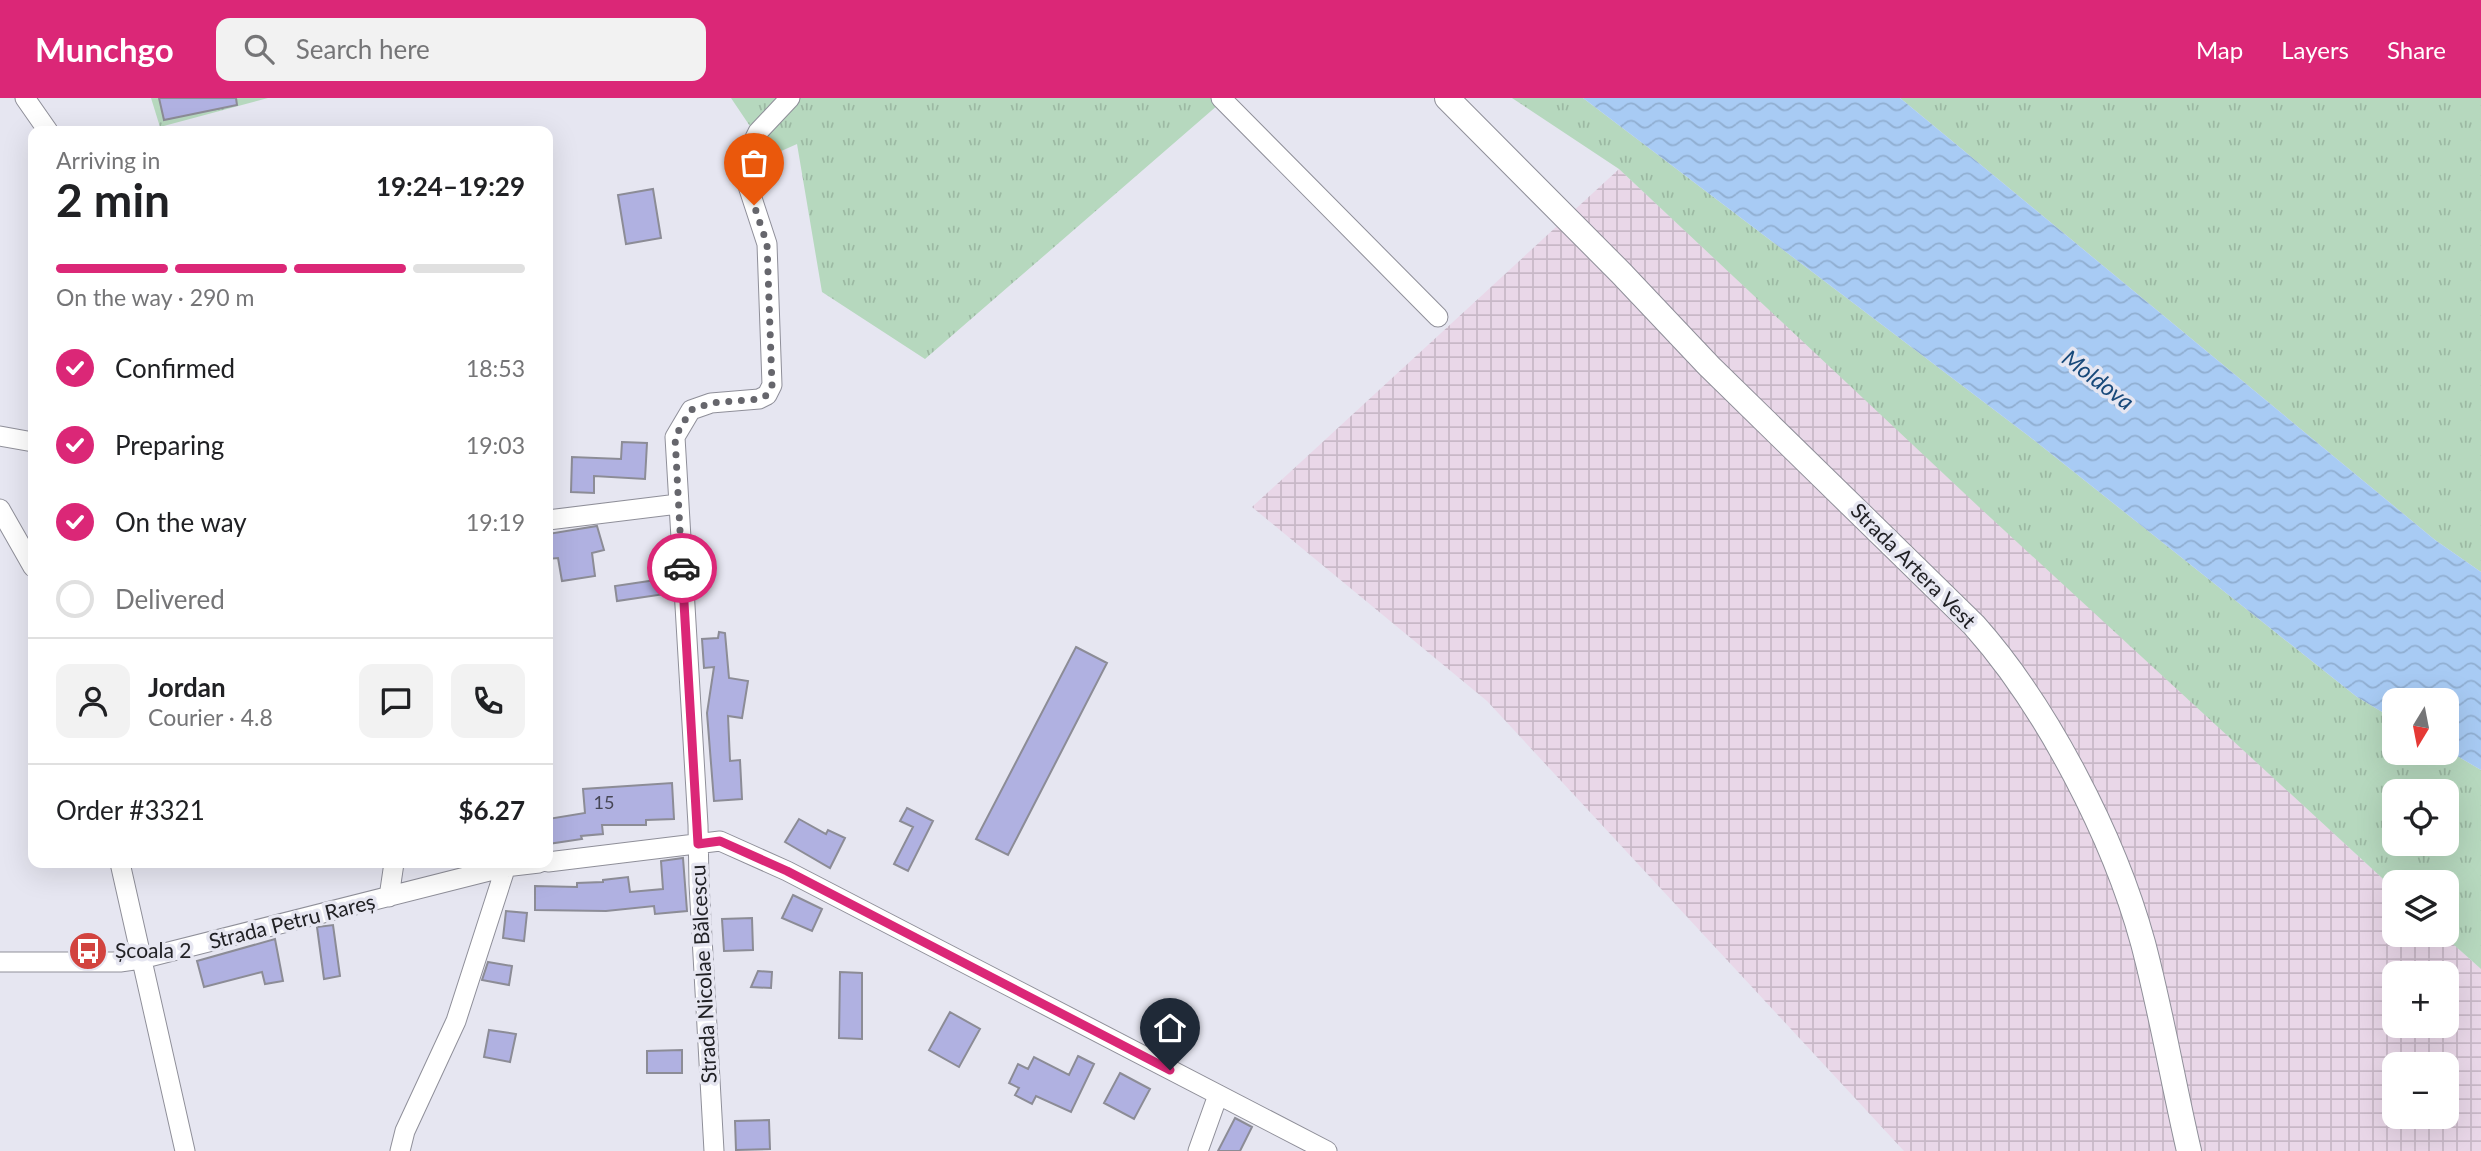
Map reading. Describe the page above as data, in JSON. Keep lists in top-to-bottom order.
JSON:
{
  "streets": {
    "main road": ["Strada Artera Vest"],
    "street": ["Strada Petru Rareș", "Strada Nicolae Bălcescu"]
  },
  "water": ["Moldova"],
  "places": {
    "bus stop": ["Școala 2"]
  },
  "house_numbers": ["15"],
  "north": "bottom",
  "page": {
    "header": "Munchgo",
    "search": "Search here",
    "nav": ["Map", "Layers", "Share"],
    "heading": ["2 min", "Arriving in", "19:24–19:29"],
    "panel": [
      "Jordan",
      "Courier · 4.8",
      "Order #3321",
      "$6.27"
    ],
    "bar": "On the way · 290 m",
    "list": [
      ["Confirmed", "18:53"],
      ["Preparing", "19:03"],
      ["On the way", "19:19"],
      "Delivered"
    ],
    "map_buttons": ["+", "−"]
  }
}
